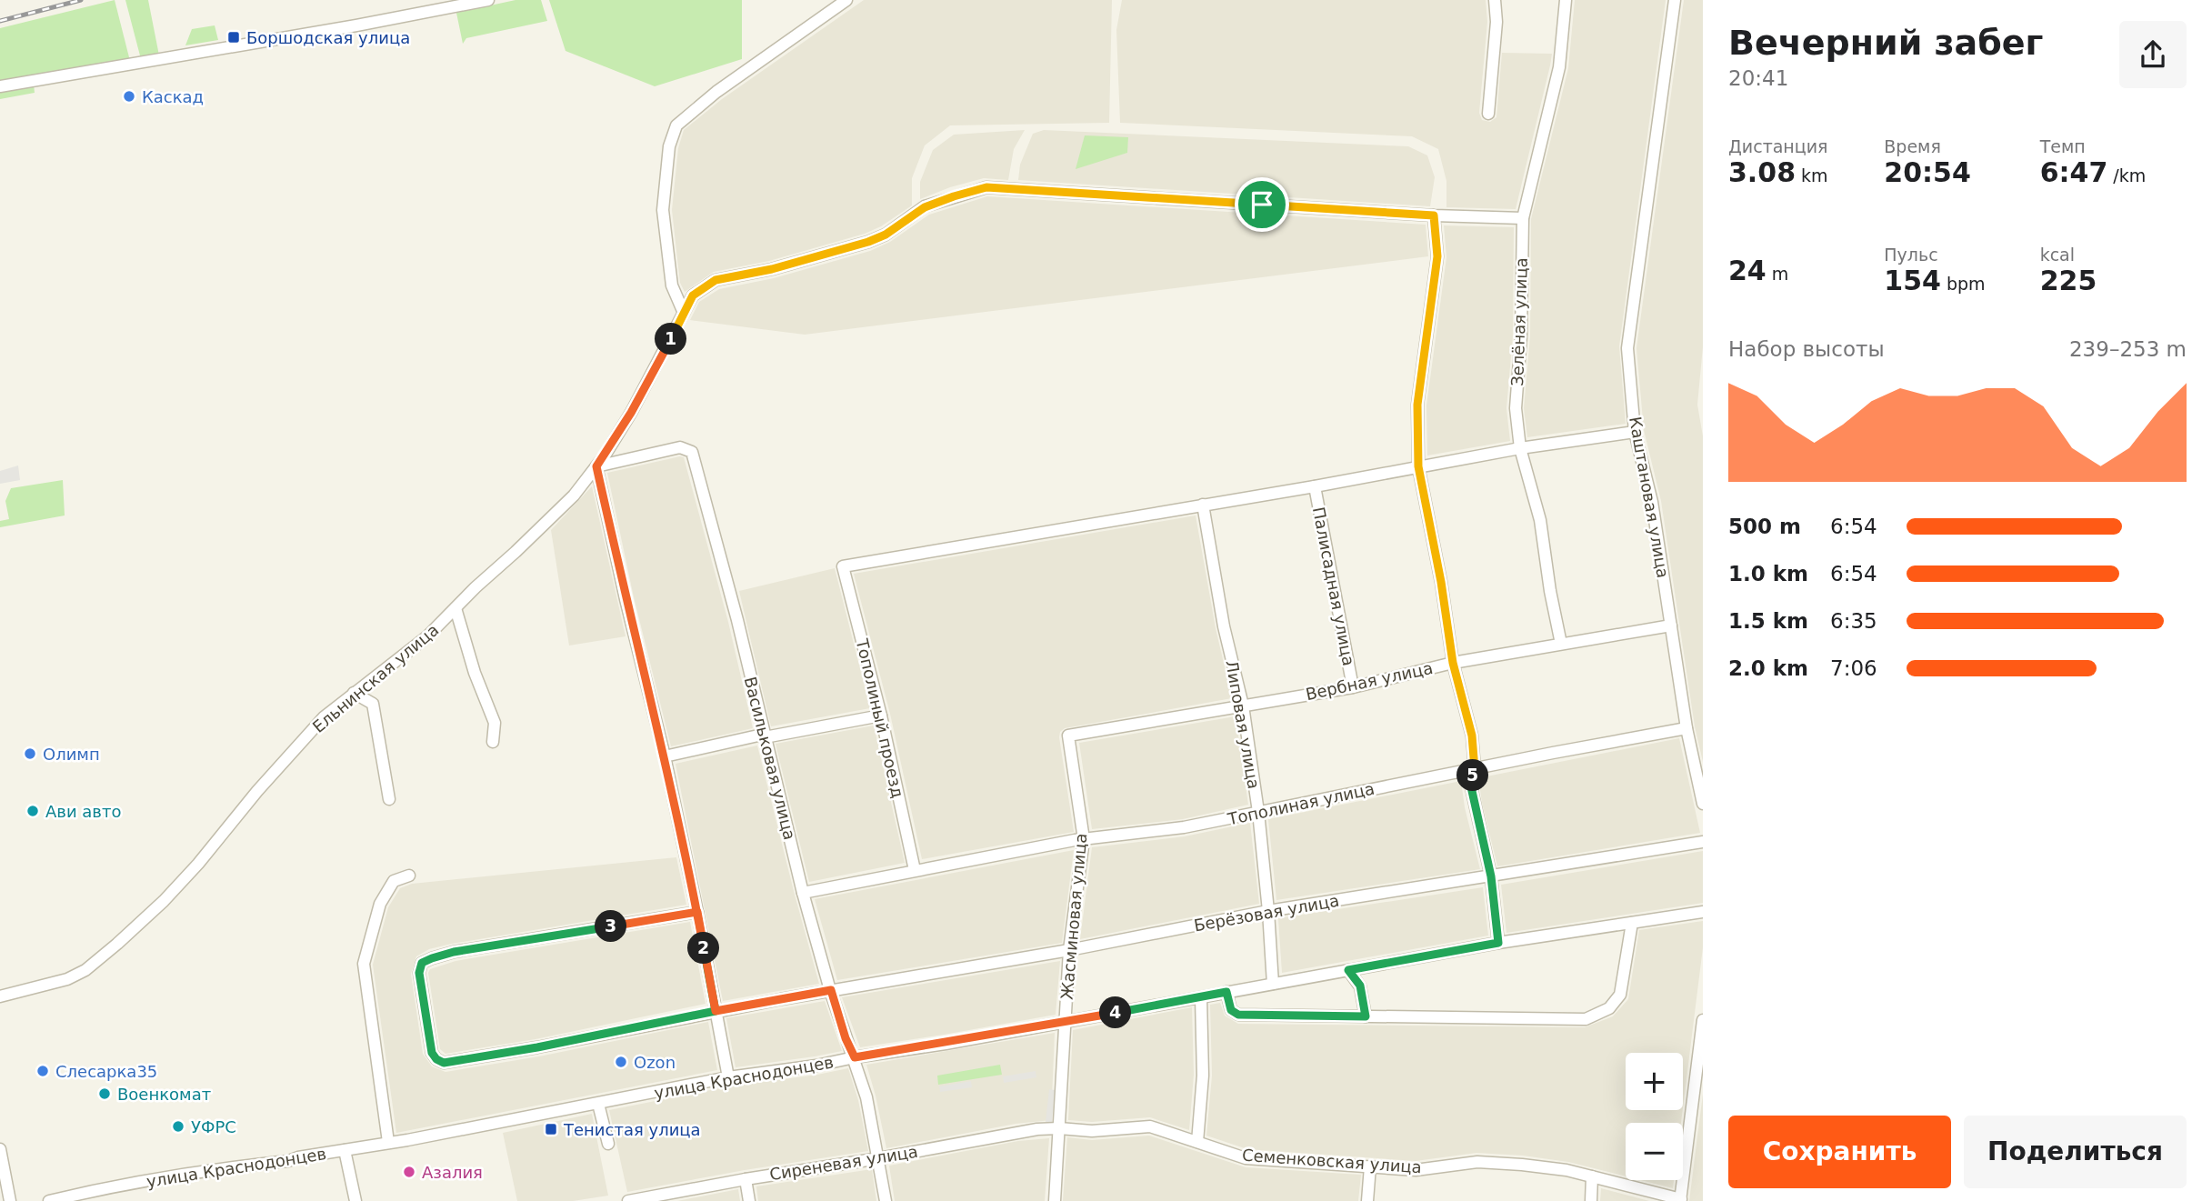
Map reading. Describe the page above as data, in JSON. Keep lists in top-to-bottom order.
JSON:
{
  "streets": {
    "street": [
      "Зелёная улица",
      "Каштановая улица",
      "Палисадная улица",
      "Ельнинская улица",
      "Вербная улица",
      "Тополиный проезд",
      "Липовая улица",
      "Васильковая улица",
      "Тополиная улица",
      "Берёзовая улица",
      "Жасминовая улица",
      "улица Краснодонцев",
      "Семенковская улица",
      "Сиреневая улица"
    ]
  },
  "crossings": [
    ["Зелёная улица", "Вербная улица"],
    ["Каштановая улица", "Вербная улица"],
    ["Каштановая улица", "Тополиная улица"],
    ["Палисадная улица", "Вербная улица"],
    ["Ельнинская улица", "Васильковая улица"],
    ["Вербная улица", "Липовая улица"],
    ["Вербная улица", "Жасминовая улица"],
    ["Тополиный проезд", "Липовая улица"],
    ["Тополиный проезд", "Тополиная улица"],
    ["Липовая улица", "Тополиная улица"],
    ["Липовая улица", "Берёзовая улица"],
    ["Липовая улица", "улица Краснодонцев"],
    ["Васильковая улица", "Тополиная улица"],
    ["Васильковая улица", "Берёзовая улица"],
    ["Васильковая улица", "улица Краснодонцев"],
    ["Васильковая улица", "Сиреневая улица"],
    ["Тополиная улица", "Жасминовая улица"],
    ["Берёзовая улица", "Жасминовая улица"],
    ["Жасминовая улица", "улица Краснодонцев"],
    ["Жасминовая улица", "Семенковская улица"],
    ["Жасминовая улица", "Сиреневая улица"],
    ["Семенковская улица", "Сиреневая улица"]
  ],
  "places": {
    "transit": ["Боршодская улица", "Тенистая улица"],
    "other": [
      "Каскад",
      "Олимп",
      "Ави авто",
      "Ozon",
      "Слесарка35",
      "Военкомат",
      "УФРС",
      "Азалия"
    ]
  },
  "page": {
    "heading": ["Вечерний забег", "20:41"],
    "stats": [
      ["Дистанция", "3.08 km"],
      ["Время", "20:54"],
      ["Темп", "6:47 /km"],
      ["24 m"],
      ["Пульс", "154 bpm"],
      ["kcal", "225"]
    ],
    "pins": [
      "1",
      "5",
      "3",
      "2",
      "4"
    ],
    "chart": ["Набор высоты", "239–253 m"],
    "list": [
      {
        "name": "500 m",
        "note": "6:54"
      },
      {
        "name": "1.0 km",
        "note": "6:54"
      },
      {
        "name": "1.5 km",
        "note": "6:35"
      },
      {
        "name": "2.0 km",
        "note": "7:06"
      }
    ],
    "map_buttons": ["+", "−"],
    "buttons": ["Сохранить", "Поделиться"]
  }
}
